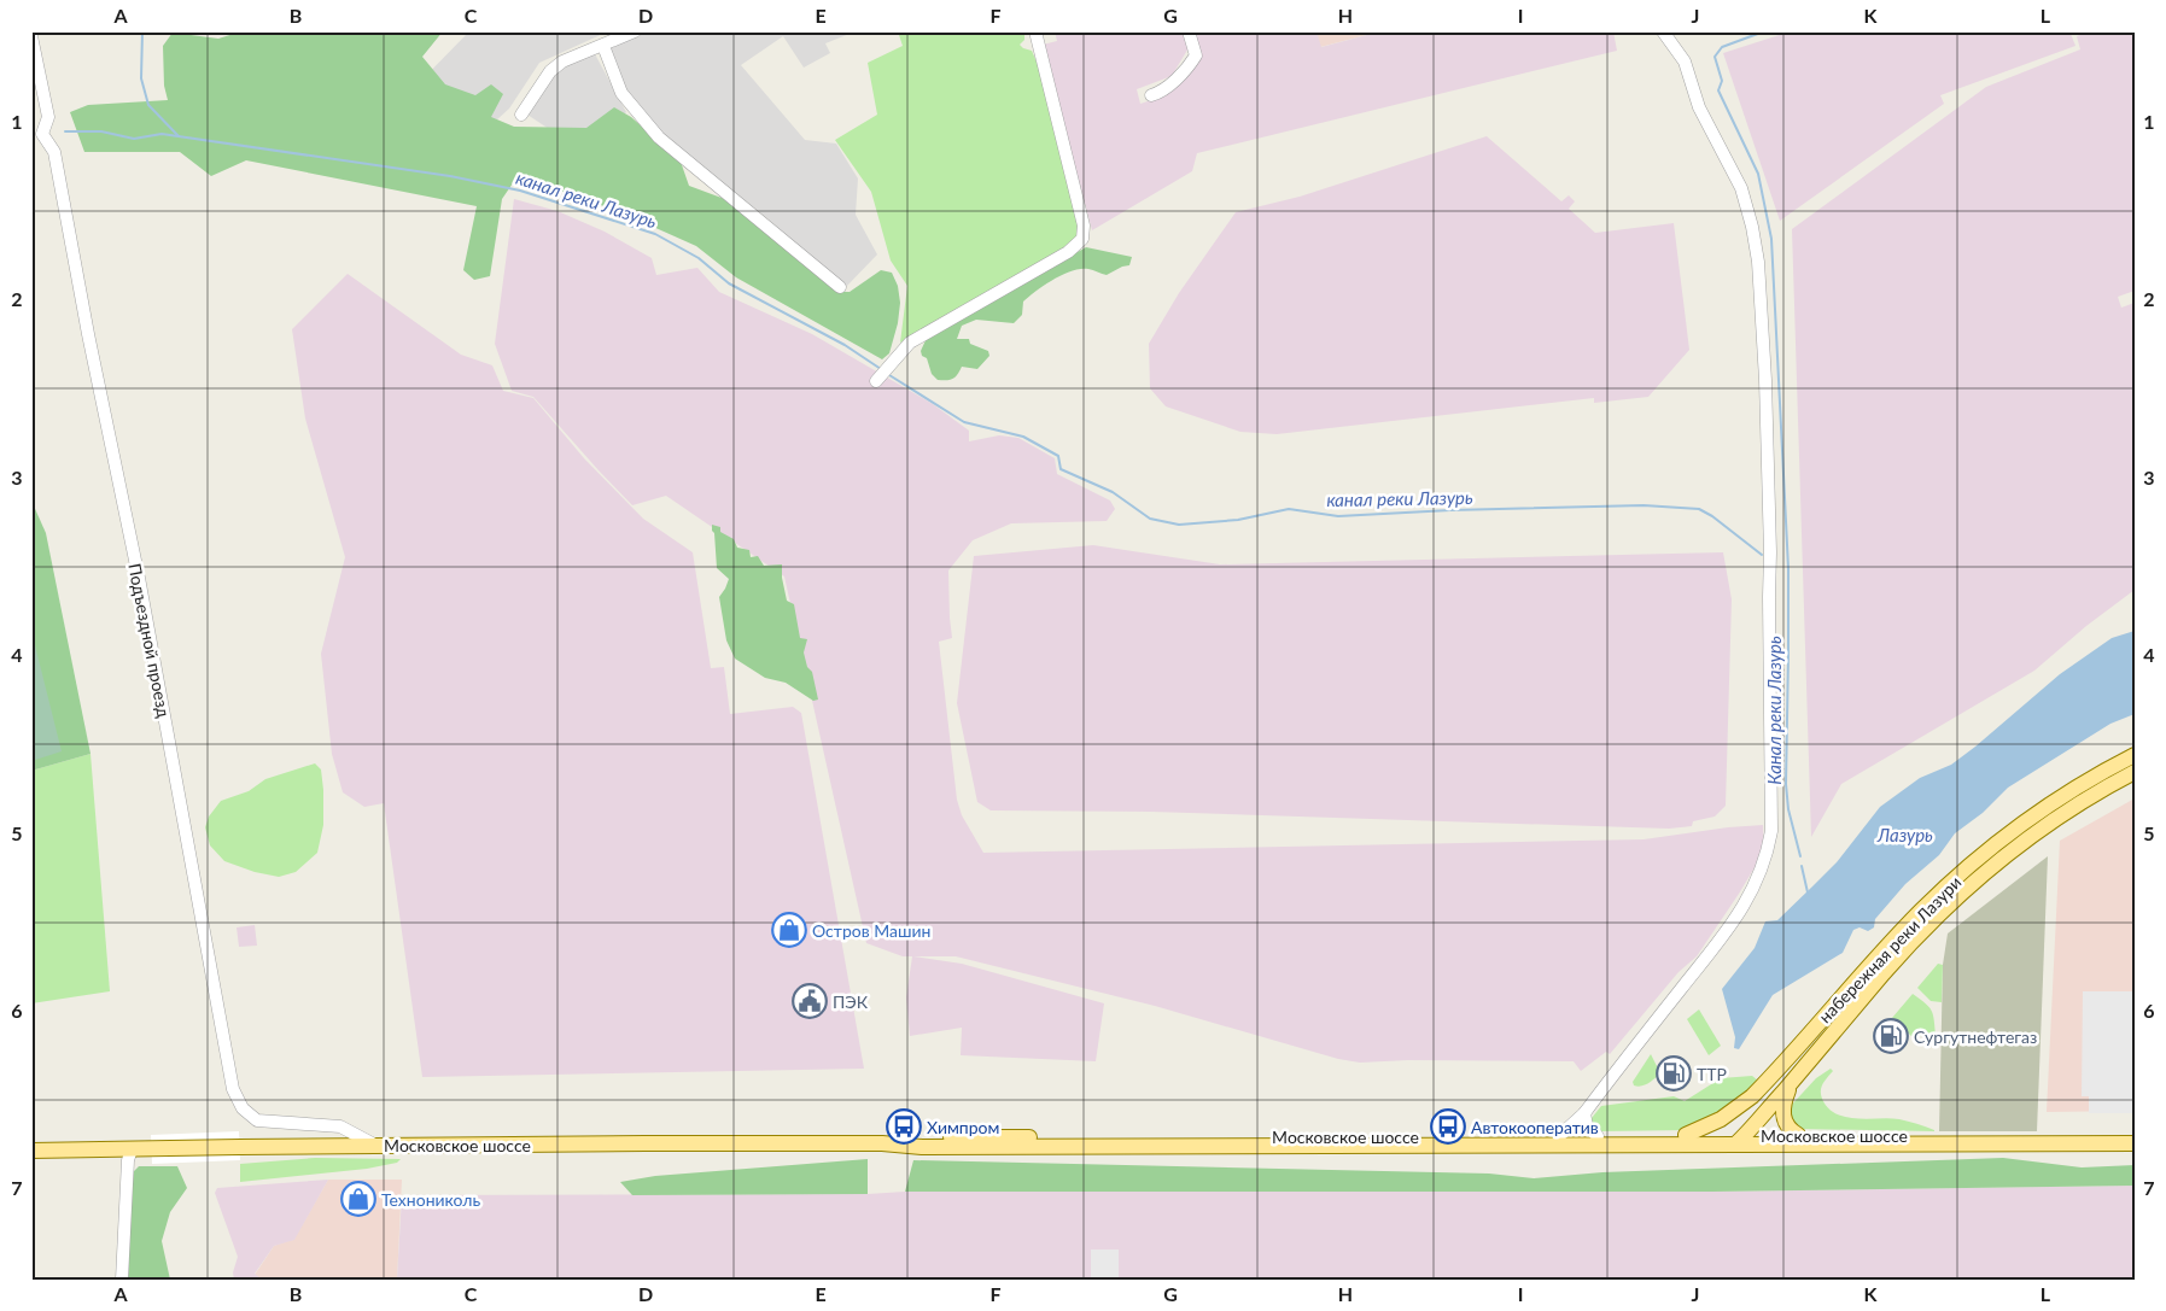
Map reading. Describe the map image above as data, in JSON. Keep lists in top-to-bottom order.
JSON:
{
  "streets": {
    "main road": ["набережная реки Лазури", "Московское шоссе"],
    "street": ["Подъездной проезд"]
  },
  "crossings": [
    ["Подъездной проезд", "Московское шоссе"],
    ["набережная реки Лазури", "Московское шоссе"]
  ],
  "water": ["канал реки Лазурь", "Канал реки Лазурь", "Лазурь"],
  "places": {
    "shop": ["Остров Машин", "Технониколь"],
    "public building": ["ПЭК"],
    "fuel station": ["Сургутнефтегаз", "ТТР"],
    "bus stop": ["Химпром", "Автокооператив"]
  },
  "grid": {
    "columns": [
      "A",
      "B",
      "C",
      "D",
      "E",
      "F",
      "G",
      "H",
      "I",
      "J",
      "K",
      "L"
    ],
    "rows": [
      "1",
      "2",
      "3",
      "4",
      "5",
      "6",
      "7"
    ]
  }
}
